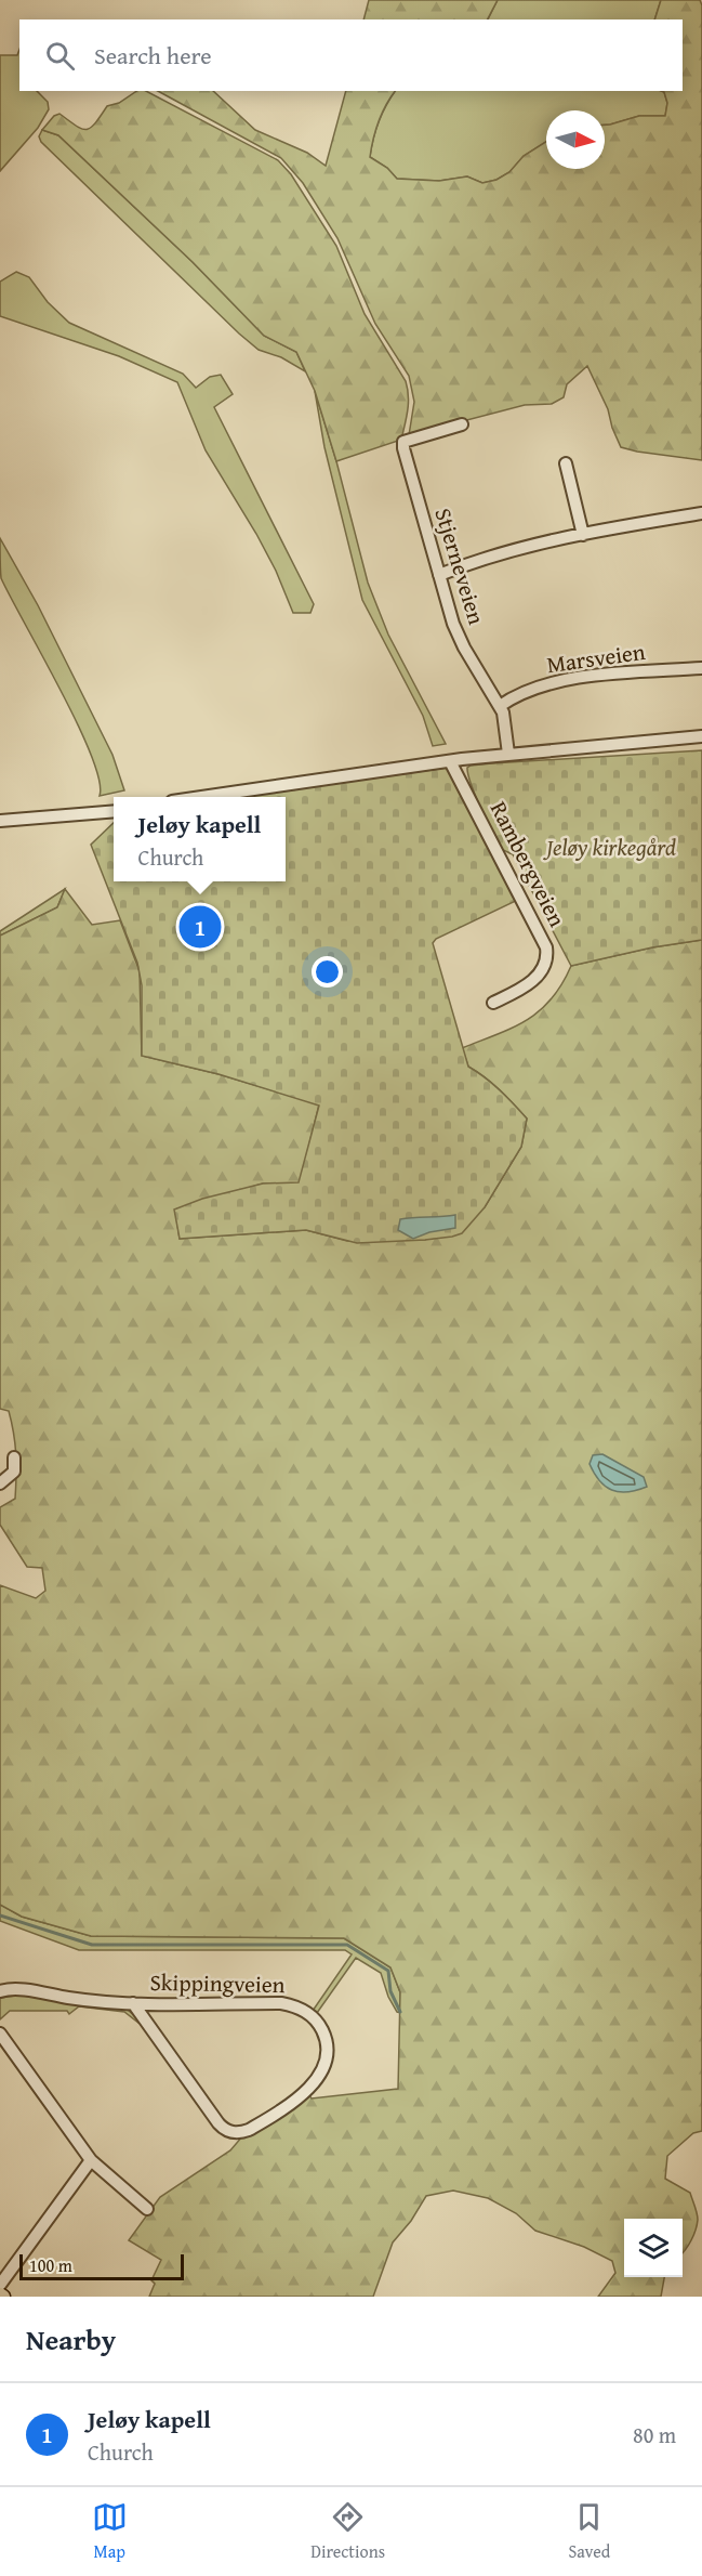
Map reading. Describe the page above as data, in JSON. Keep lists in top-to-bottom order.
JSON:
{
  "streets": {
    "street": [
      "Stjerneveien",
      "Marsveien",
      "Rambergveien",
      "Skippingveien"
    ]
  },
  "crossings": [
    ["Stjerneveien", "Marsveien"]
  ],
  "parks": ["Jeløy kirkegård"],
  "scale_bar": "100 m",
  "north": "right",
  "page": {
    "search": "Search here",
    "popup": ["Jeløy kapell", "Church"],
    "pins": "1",
    "scale": "100 m",
    "heading": "Nearby",
    "list": [
      {
        "mark": "1",
        "name": "Jeløy kapell",
        "note": "Church",
        "value": "80 m"
      }
    ],
    "nav": ["Map", "Directions", "Saved"]
  }
}
